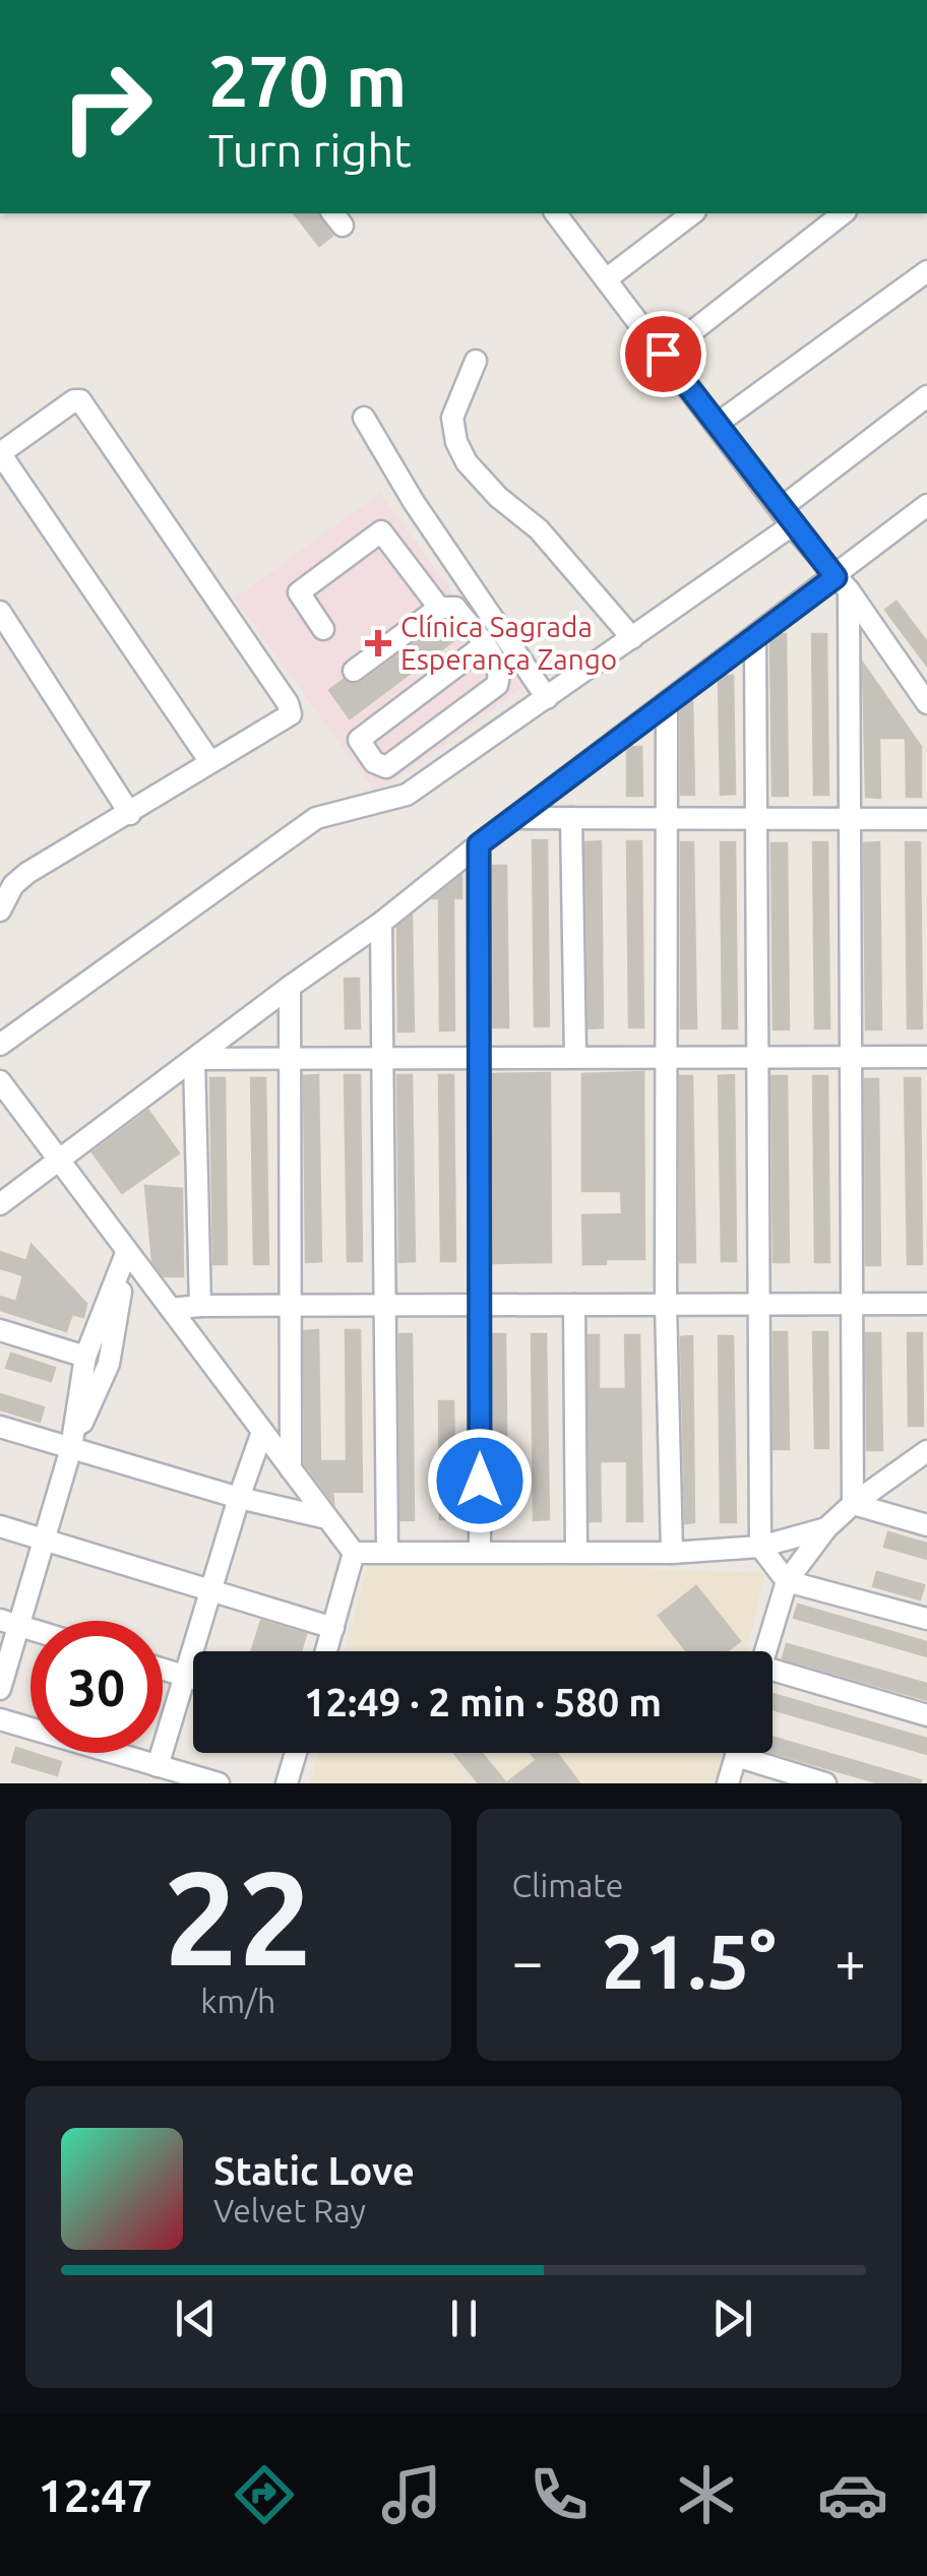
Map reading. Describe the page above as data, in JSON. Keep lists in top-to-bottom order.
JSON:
{
  "places": {
    "health": ["Clínica Sagrada Esperança Zango"]
  },
  "page": {
    "turn": ["270 m", "Turn right"],
    "limit": "30",
    "trip": "12:49 · 2 min · 580 m",
    "tile": [
      ["22", "km/h"],
      "Climate"
    ],
    "heat": ["−", "21.5°", "+"],
    "song": ["Static Love", "Velvet Ray"],
    "tabs": "12:47"
  }
}
